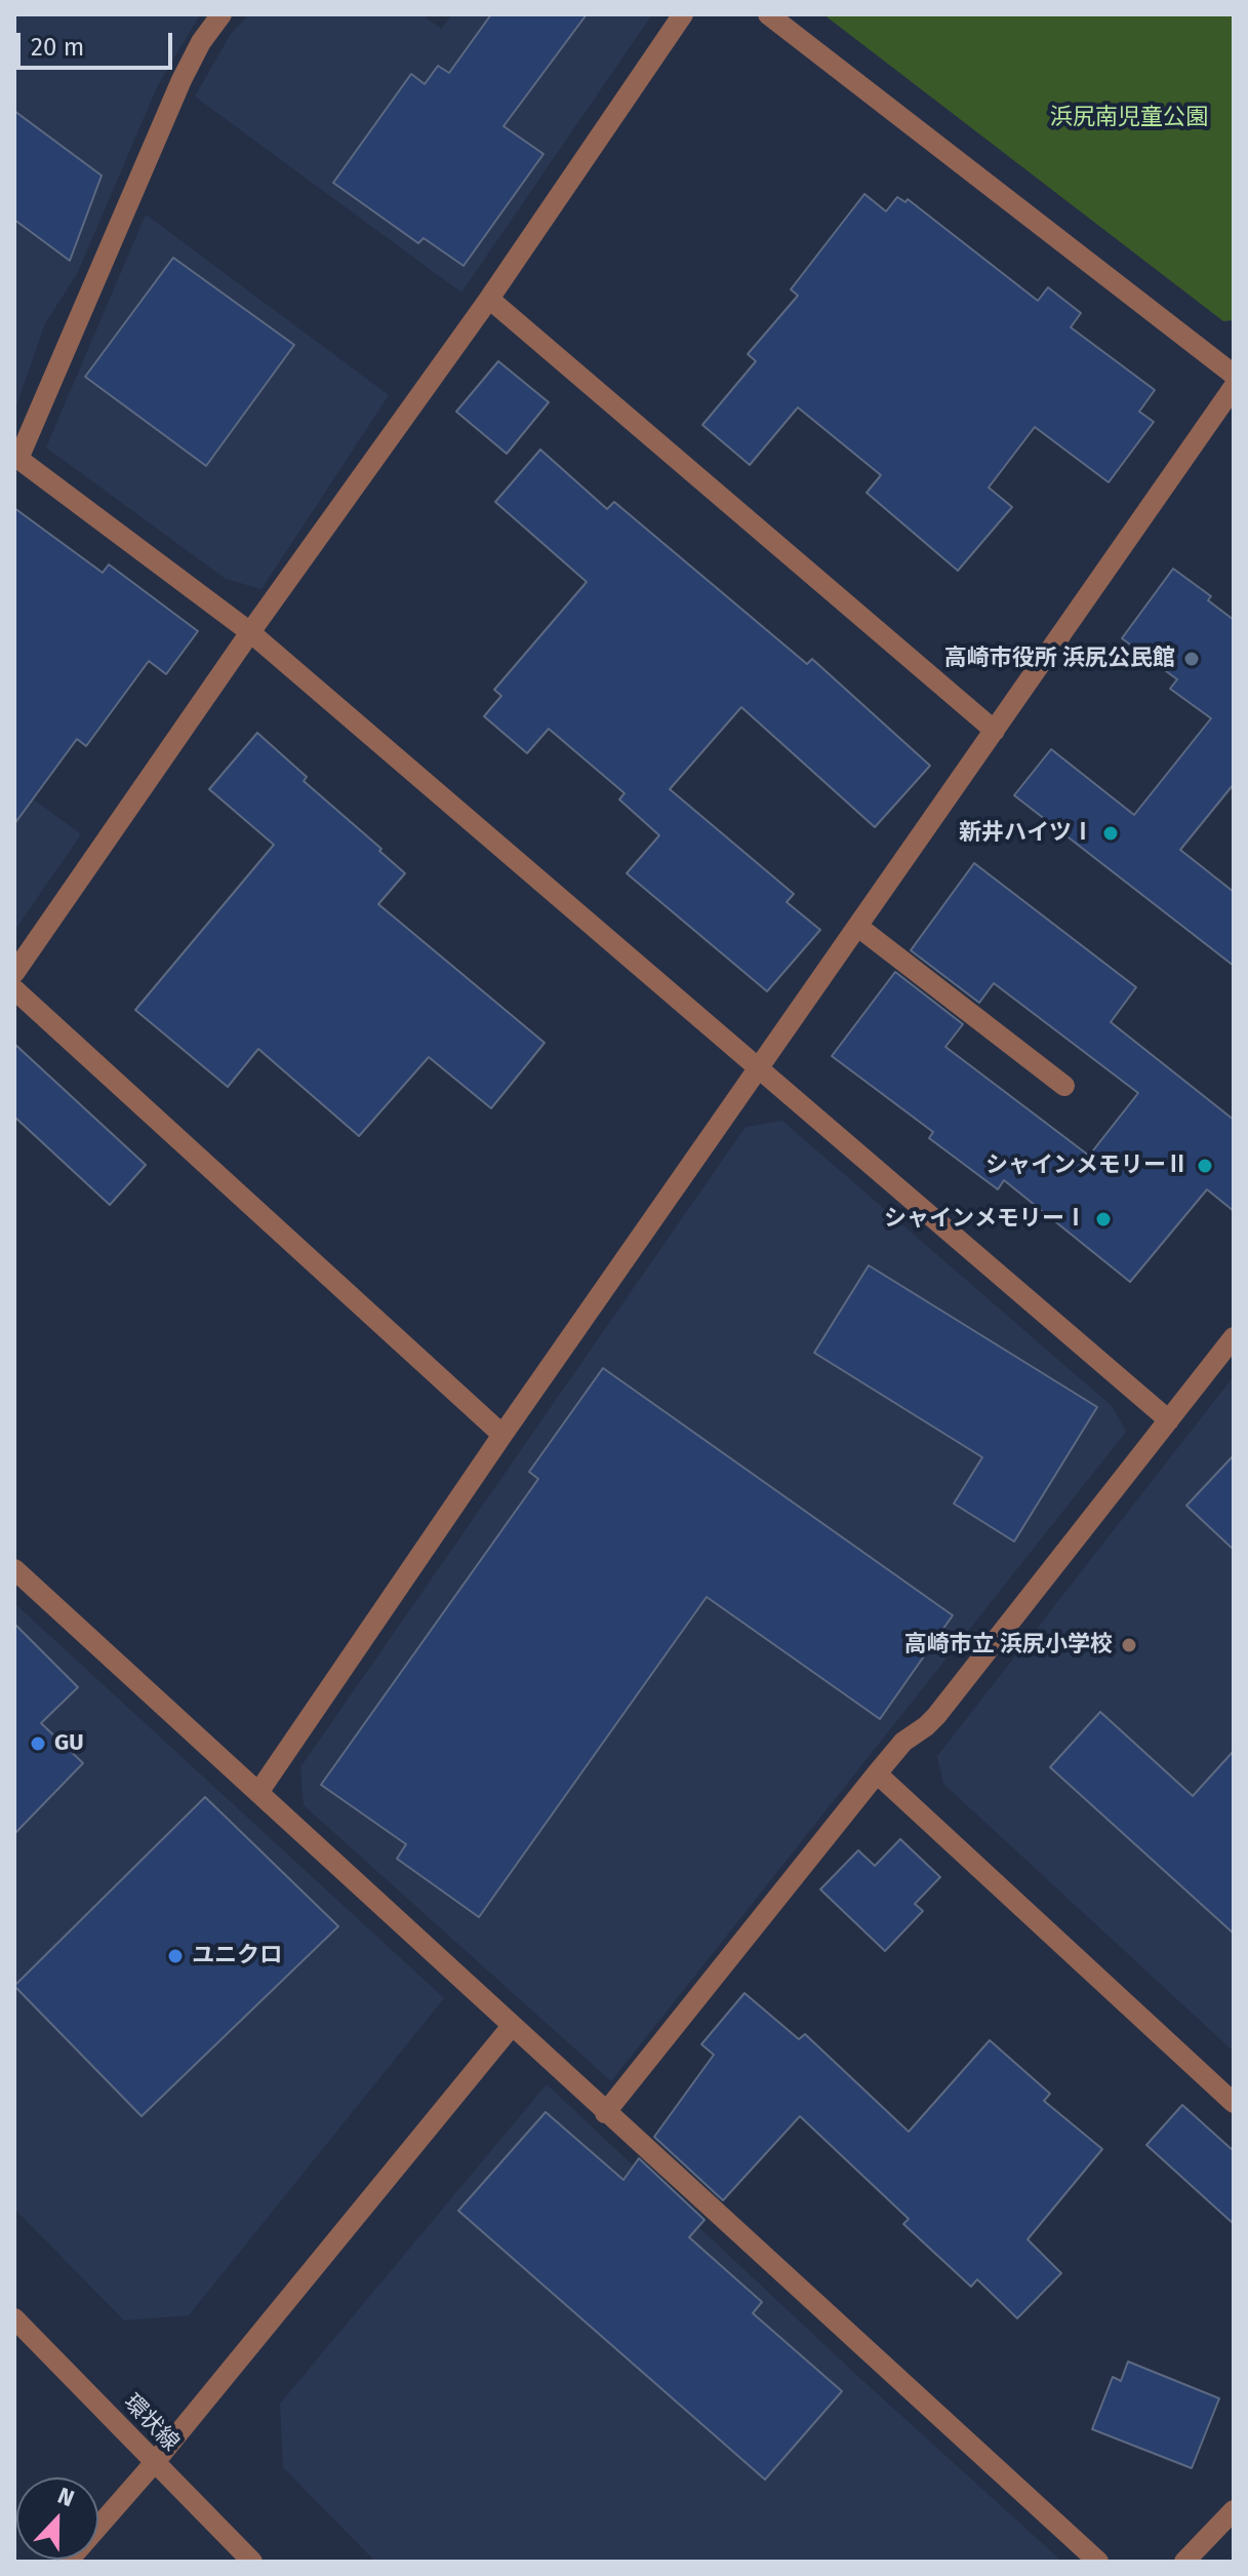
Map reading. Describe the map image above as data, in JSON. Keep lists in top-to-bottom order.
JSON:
{
  "streets": {
    "street": ["環状線"]
  },
  "parks": ["浜尻南児童公園"],
  "places": [
    "高崎市役所 浜尻公民館",
    "新井ハイツⅠ",
    "シャインメモリーⅡ",
    "シャインメモリーⅠ",
    "高崎市立 浜尻小学校",
    "GU",
    "ユニクロ"
  ],
  "scale_bar": "20 m",
  "north": "top"
}
